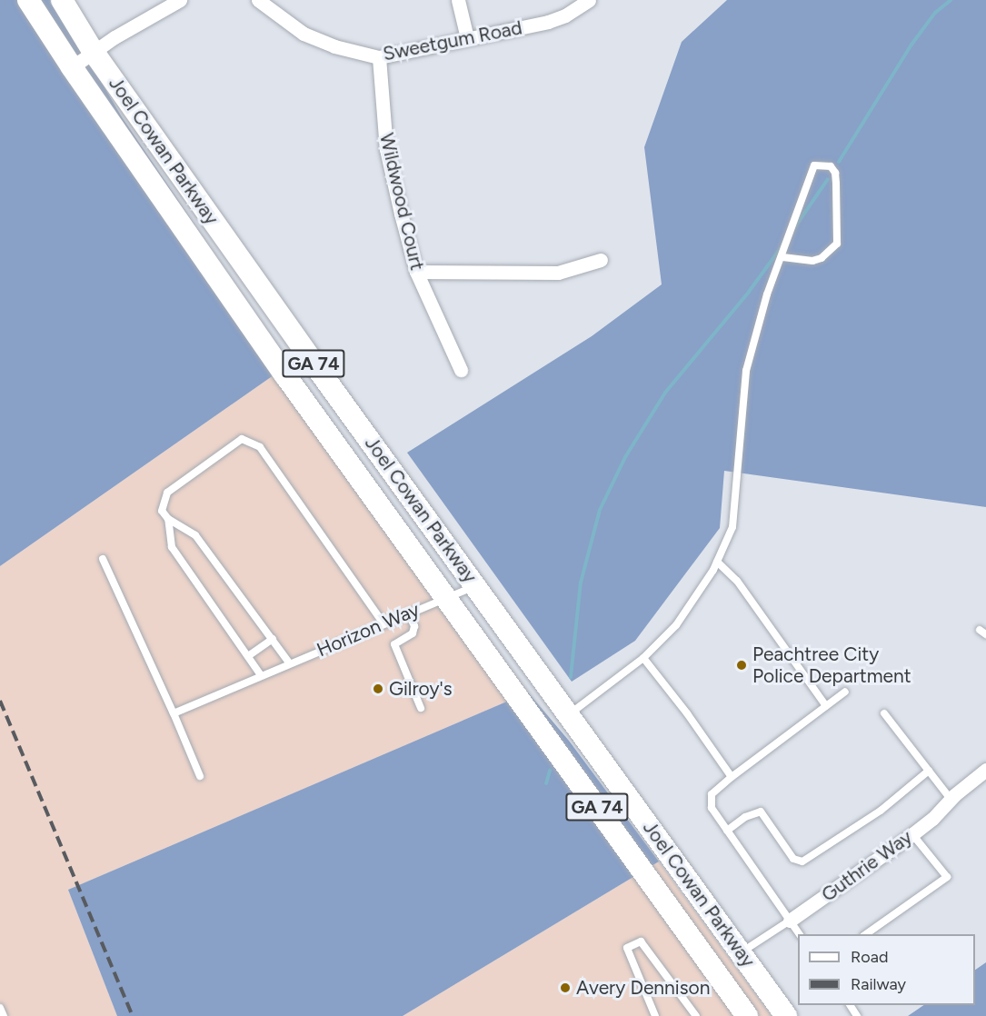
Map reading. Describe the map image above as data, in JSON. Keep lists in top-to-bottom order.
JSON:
{
  "streets": {
    "main road": ["Joel Cowan Parkway", "GA 74"],
    "street": ["Sweetgum Road", "Wildwood Court", "Guthrie Way"],
    "lane": ["Horizon Way"]
  },
  "crossings": [
    ["Sweetgum Road", "Wildwood Court"],
    ["Joel Cowan Parkway", "Horizon Way"],
    ["Joel Cowan Parkway", "Guthrie Way"]
  ],
  "places": ["Peachtree City Police Department", "Gilroy's", "Avery Dennison"],
  "legend": ["Road", "Railway"]
}
